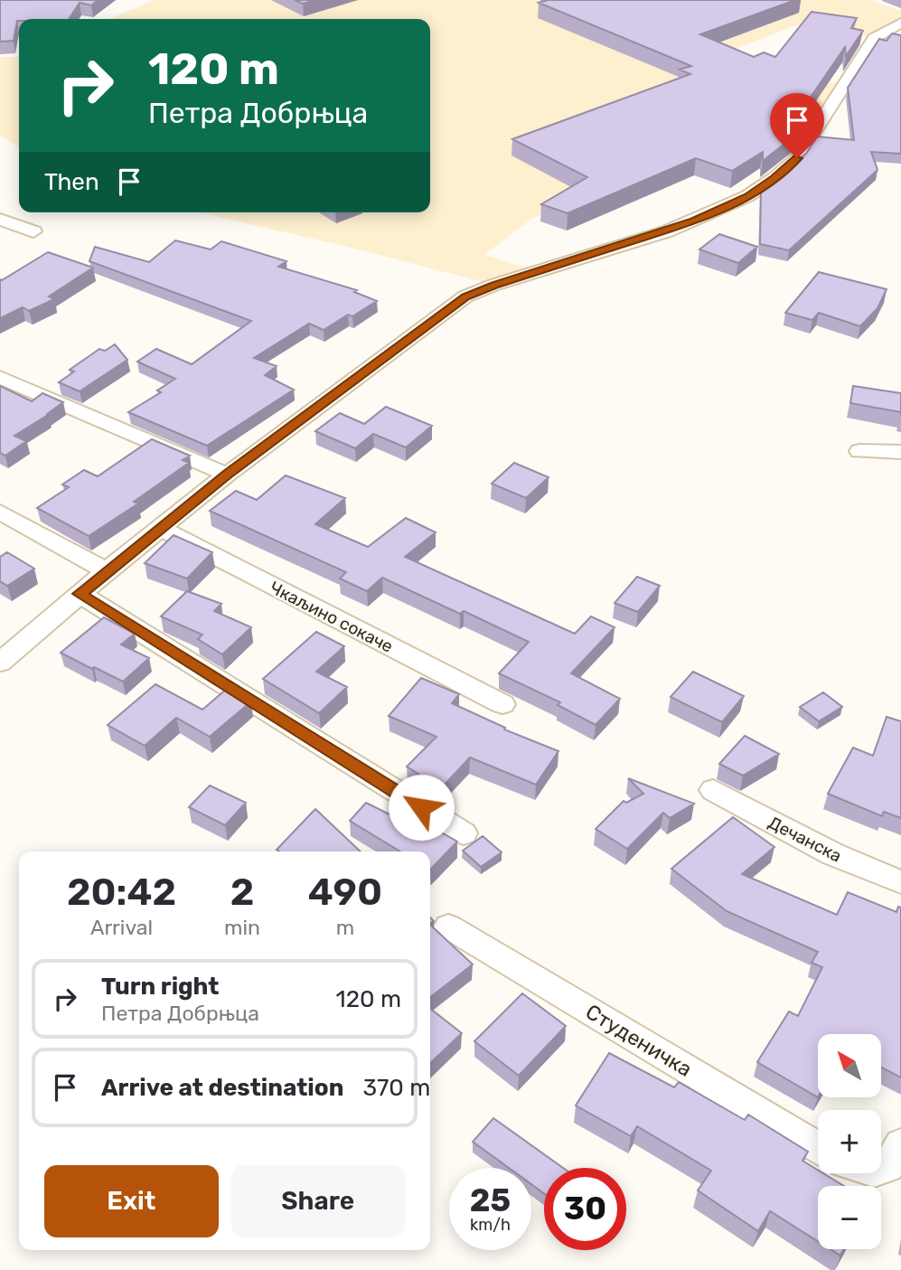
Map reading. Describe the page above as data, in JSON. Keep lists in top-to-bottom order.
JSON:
{
  "streets": {
    "street": ["Чкаљино сокаче", "Дечанска", "Студеничка"]
  },
  "north": "top left",
  "page": {
    "turn": ["120 m", "Петра Добрњца"],
    "then": "Then",
    "eta": [
      "20:42",
      "Arrival",
      "2",
      "min",
      "490",
      "m"
    ],
    "list": [
      {
        "name": "Turn right",
        "note": "Петра Добрњца",
        "value": "120 m"
      },
      {
        "name": "Arrive at destination",
        "value": "370 m"
      }
    ],
    "map_buttons": ["+", "−"],
    "buttons": ["Exit", "Share"],
    "speed": "25 km/h",
    "limit": "30"
  }
}
